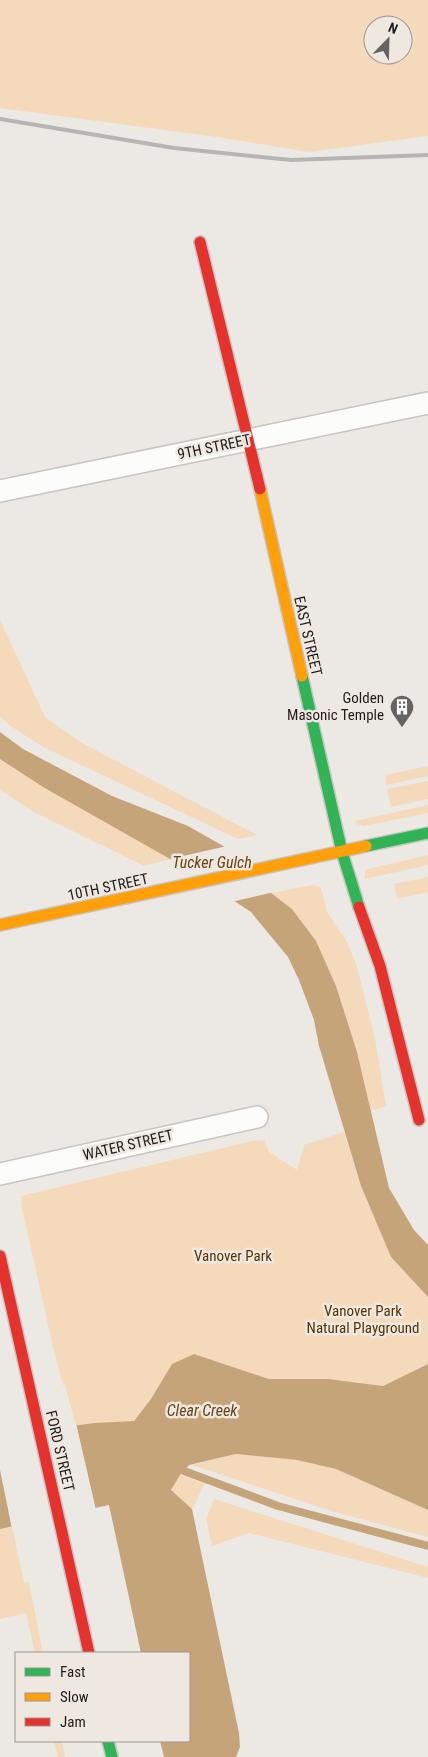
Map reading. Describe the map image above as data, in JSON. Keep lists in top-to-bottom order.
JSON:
{
  "streets": {
    "street": [
      "9TH STREET",
      "EAST STREET",
      "10TH STREET",
      "WATER STREET",
      "FORD STREET"
    ]
  },
  "crossings": [
    ["9TH STREET", "EAST STREET"],
    ["EAST STREET", "10TH STREET"]
  ],
  "water": ["Tucker Gulch", "Clear Creek"],
  "parks": ["Vanover Park", "Vanover Park Natural Playground"],
  "places": {
    "building": ["Golden Masonic Temple"]
  },
  "legend": ["Fast", "Slow", "Jam"],
  "north": "top right"
}
